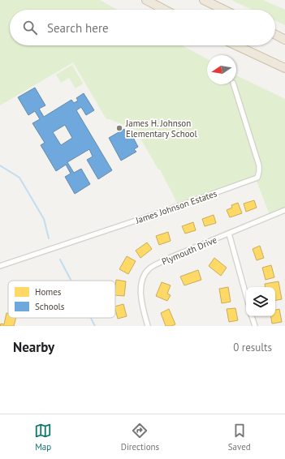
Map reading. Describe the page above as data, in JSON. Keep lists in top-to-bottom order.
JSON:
{
  "streets": {
    "street": ["James Johnson Estates", "Plymouth Drive"]
  },
  "places": ["James H. Johnson Elementary School"],
  "legend": ["Homes", "Schools"],
  "north": "left",
  "page": {
    "search": "Search here",
    "heading": ["Nearby", "0 results"],
    "nav": ["Map", "Directions", "Saved"]
  }
}
